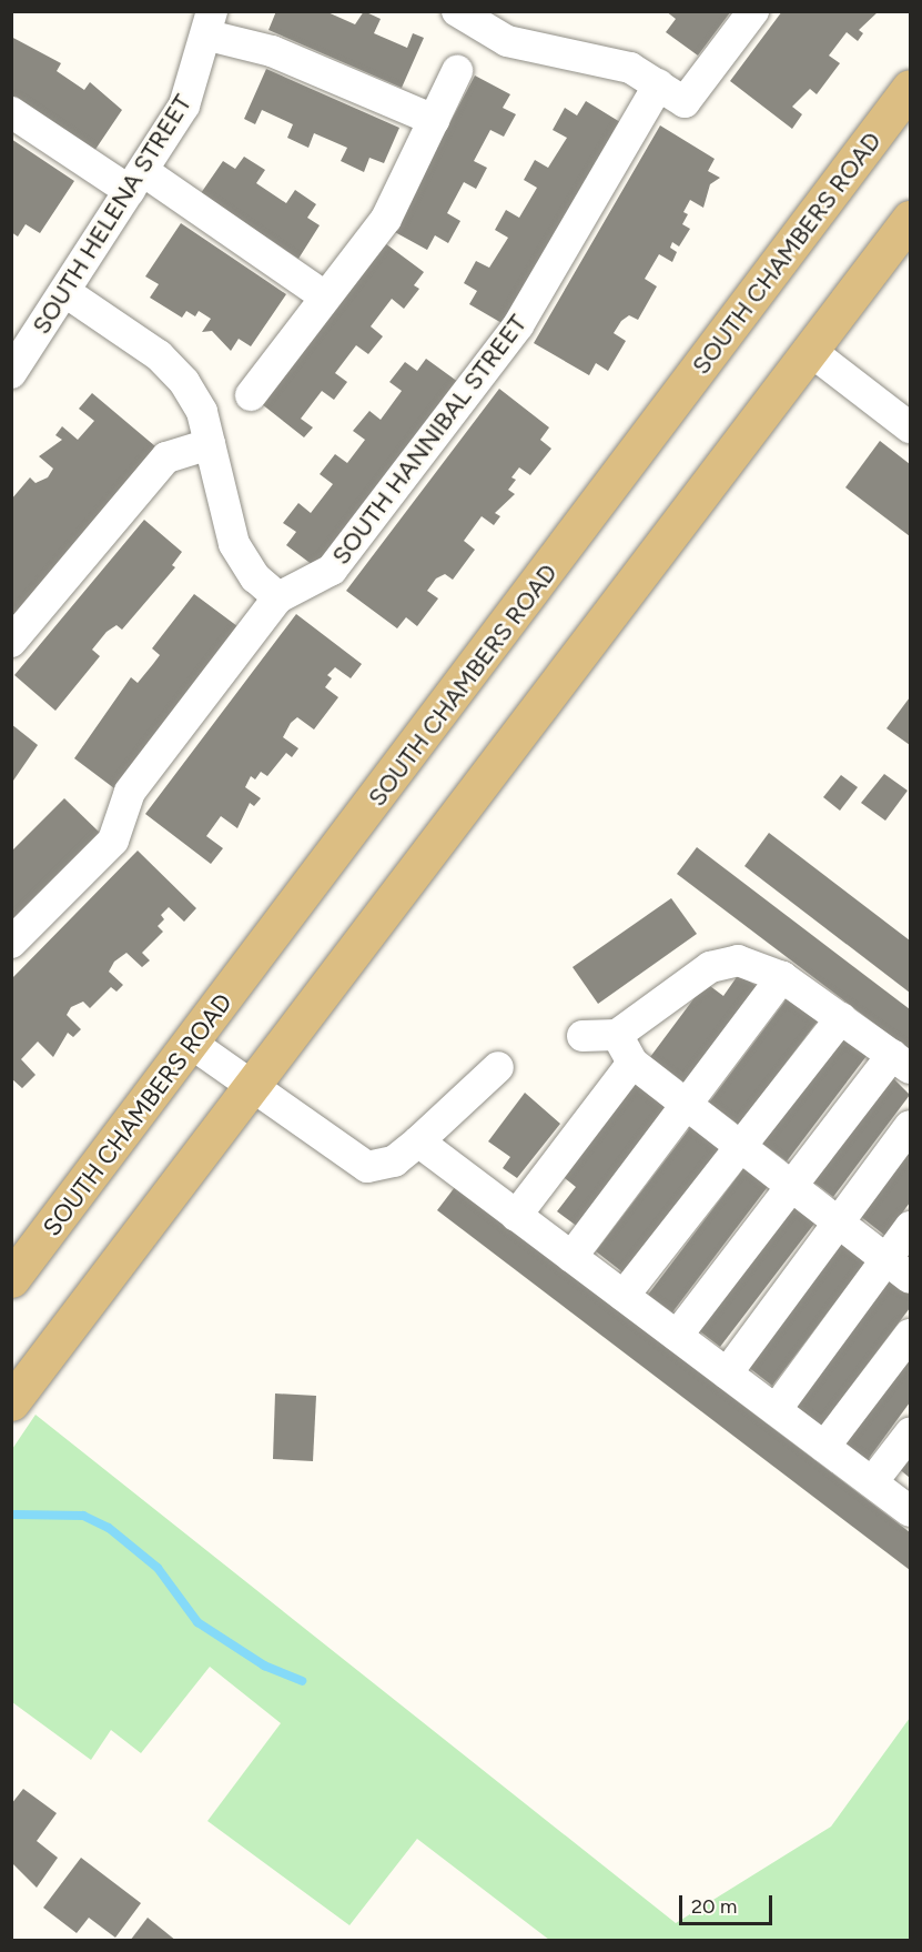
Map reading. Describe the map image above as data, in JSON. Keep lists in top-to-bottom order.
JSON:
{
  "streets": {
    "main road": ["SOUTH CHAMBERS ROAD"],
    "street": ["SOUTH HELENA STREET", "SOUTH HANNIBAL STREET"]
  },
  "scale_bar": "20 m"
}
